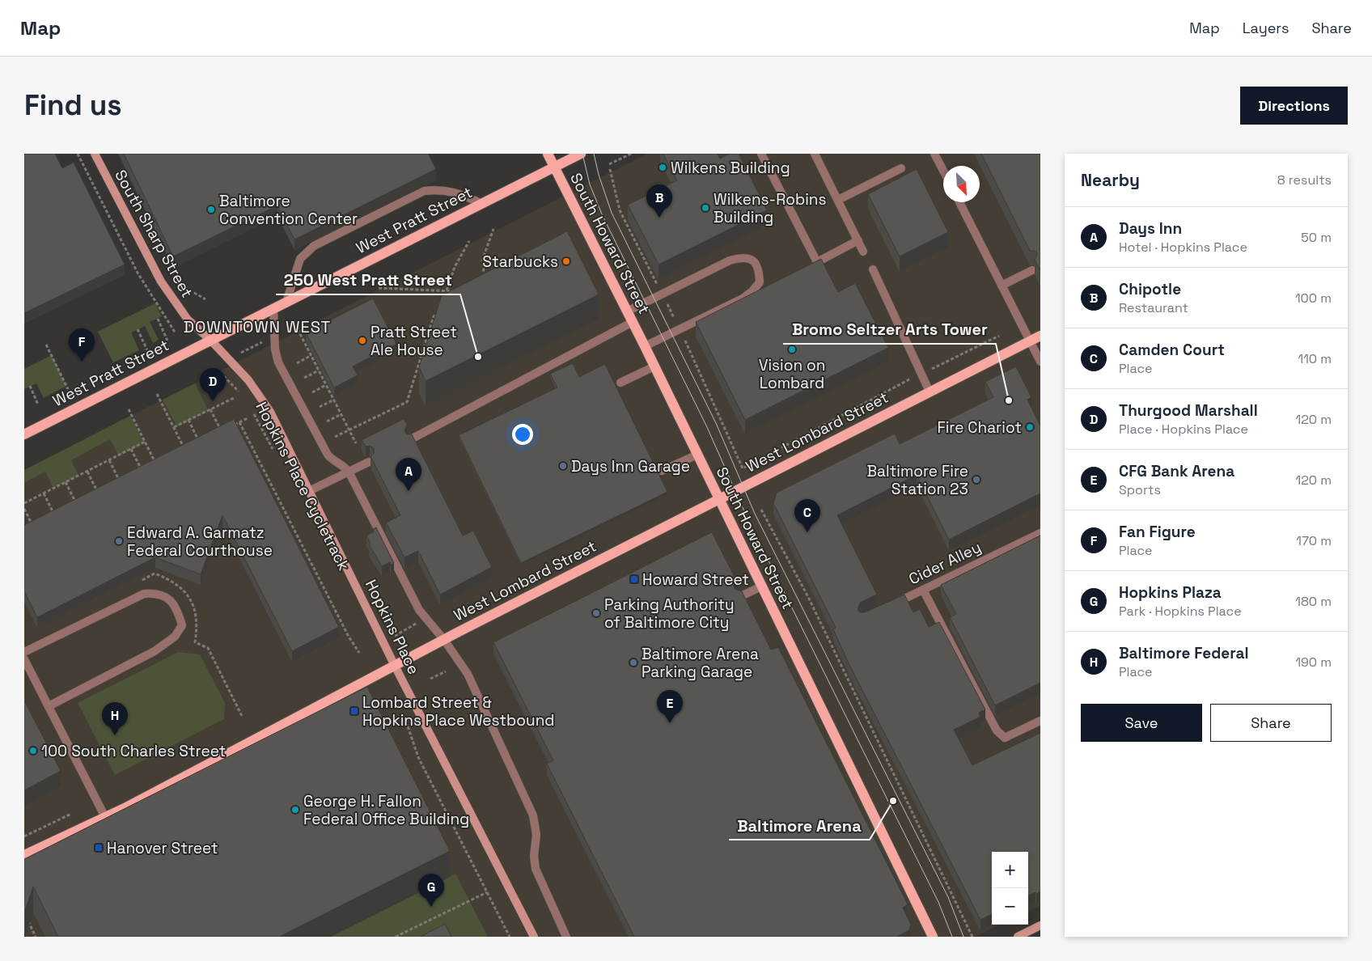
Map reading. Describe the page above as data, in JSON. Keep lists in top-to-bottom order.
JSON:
{
  "streets": {
    "main road": [
      "West Pratt Street",
      "South Sharp Street",
      "South Howard Street",
      "West Lombard Street",
      "Hopkins Place"
    ],
    "street": ["Cider Alley"],
    "path": ["Hopkins Place Cycletrack"]
  },
  "crossings": [
    ["West Pratt Street", "South Sharp Street"],
    ["West Pratt Street", "South Howard Street"],
    ["West Pratt Street", "Hopkins Place"],
    ["South Sharp Street", "Hopkins Place"],
    ["South Howard Street", "West Lombard Street"],
    ["West Lombard Street", "Hopkins Place"]
  ],
  "districts": ["DOWNTOWN WEST"],
  "places": {
    "other": [
      "Wilkens Building",
      "Wilkens-Robins Building",
      "Baltimore Convention Center",
      "Starbucks",
      "Pratt Street Ale House",
      "Vision on Lombard",
      "250 West Pratt Street",
      "Bromo Seltzer Arts Tower",
      "Fire Chariot",
      "Days Inn Garage",
      "Baltimore Fire Station 23",
      "Edward A. Garmatz Federal Courthouse",
      "Parking Authority of Baltimore City",
      "Baltimore Arena Parking Garage",
      "100 South Charles Street",
      "Baltimore Arena",
      "George H. Fallon Federal Office Building"
    ],
    "transit": ["Howard Street", "Lombard Street & Hopkins Place Westbound", "Hanover Street"]
  },
  "north": "bottom right",
  "page": {
    "header": "Map",
    "nav": ["Map", "Layers", "Share"],
    "buttons": [
      "Directions",
      ["Save", "Share"]
    ],
    "title": "Find us",
    "heading": ["Nearby", "8 results"],
    "pins": [
      "B",
      "F",
      "D",
      "A",
      "C",
      "E",
      "H",
      "G"
    ],
    "list": [
      {
        "mark": "A",
        "name": "Days Inn",
        "note": "Hotel · Hopkins Place",
        "value": "50 m"
      },
      {
        "mark": "B",
        "name": "Chipotle",
        "note": "Restaurant",
        "value": "100 m"
      },
      {
        "mark": "C",
        "name": "Camden Court",
        "note": "Place",
        "value": "110 m"
      },
      {
        "mark": "D",
        "name": "Thurgood Marshall",
        "note": "Place · Hopkins Place",
        "value": "120 m"
      },
      {
        "mark": "E",
        "name": "CFG Bank Arena",
        "note": "Sports",
        "value": "120 m"
      },
      {
        "mark": "F",
        "name": "Fan Figure",
        "note": "Place",
        "value": "170 m"
      },
      {
        "mark": "G",
        "name": "Hopkins Plaza",
        "note": "Park · Hopkins Place",
        "value": "180 m"
      },
      {
        "mark": "H",
        "name": "Baltimore Federal",
        "note": "Place",
        "value": "190 m"
      }
    ],
    "map_buttons": ["+", "−"]
  }
}
